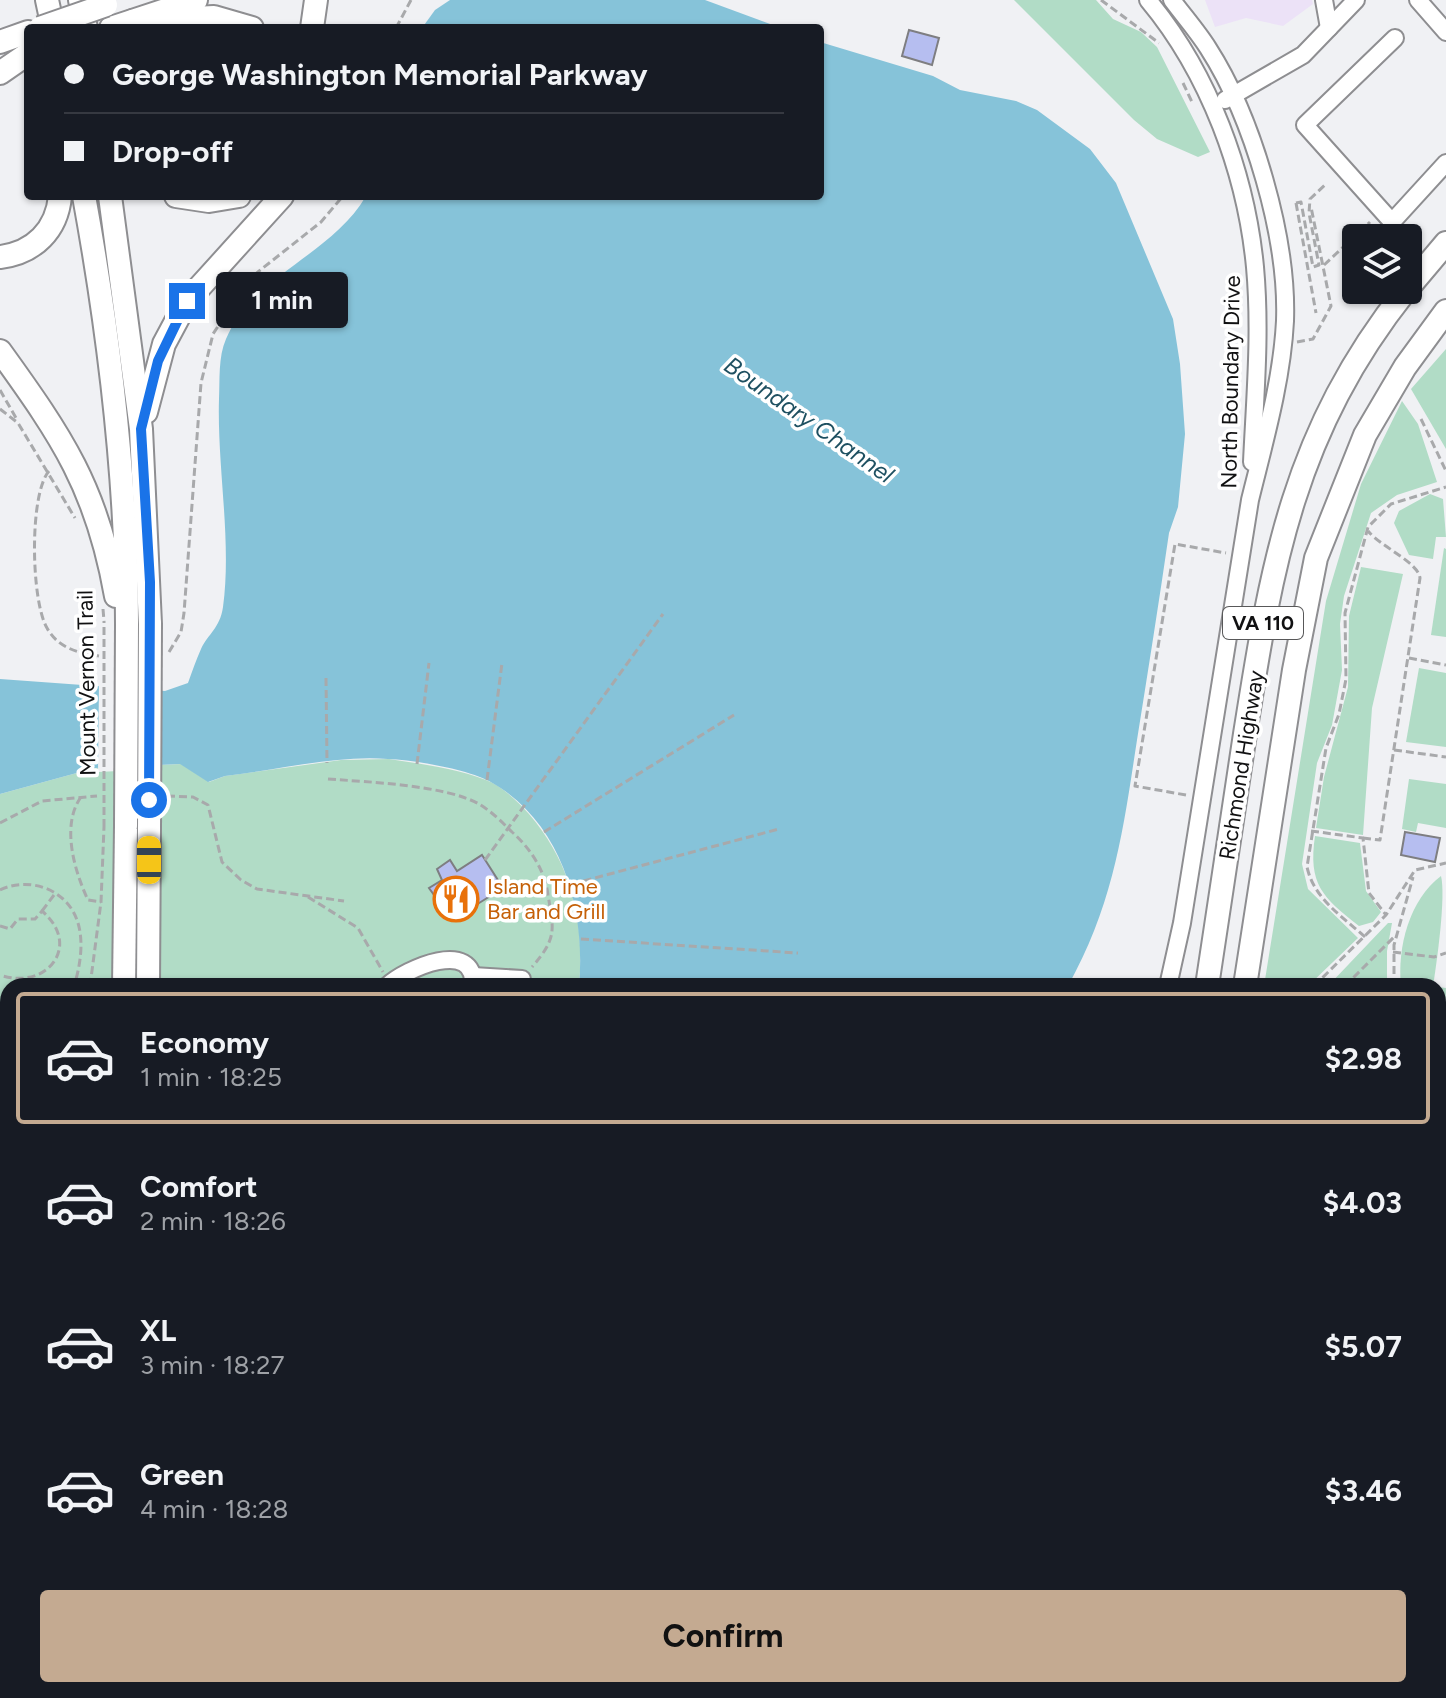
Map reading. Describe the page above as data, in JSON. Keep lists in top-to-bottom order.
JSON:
{
  "streets": {
    "highway": ["VA 110", "Richmond Highway"],
    "street": ["North Boundary Drive"],
    "path": ["Mount Vernon Trail"]
  },
  "water": ["Boundary Channel"],
  "places": {
    "restaurant": ["Island Time Bar and Grill"]
  },
  "page": {
    "banner": ["George Washington Memorial Parkway", "Drop-off"],
    "bubble": "1 min",
    "list": [
      {
        "name": "Economy",
        "note": "1 min · 18:25",
        "value": "$2.98"
      },
      {
        "name": "Comfort",
        "note": "2 min · 18:26",
        "value": "$4.03"
      },
      {
        "name": "XL",
        "note": "3 min · 18:27",
        "value": "$5.07"
      },
      {
        "name": "Green",
        "note": "4 min · 18:28",
        "value": "$3.46"
      }
    ],
    "buttons": "Confirm"
  }
}
